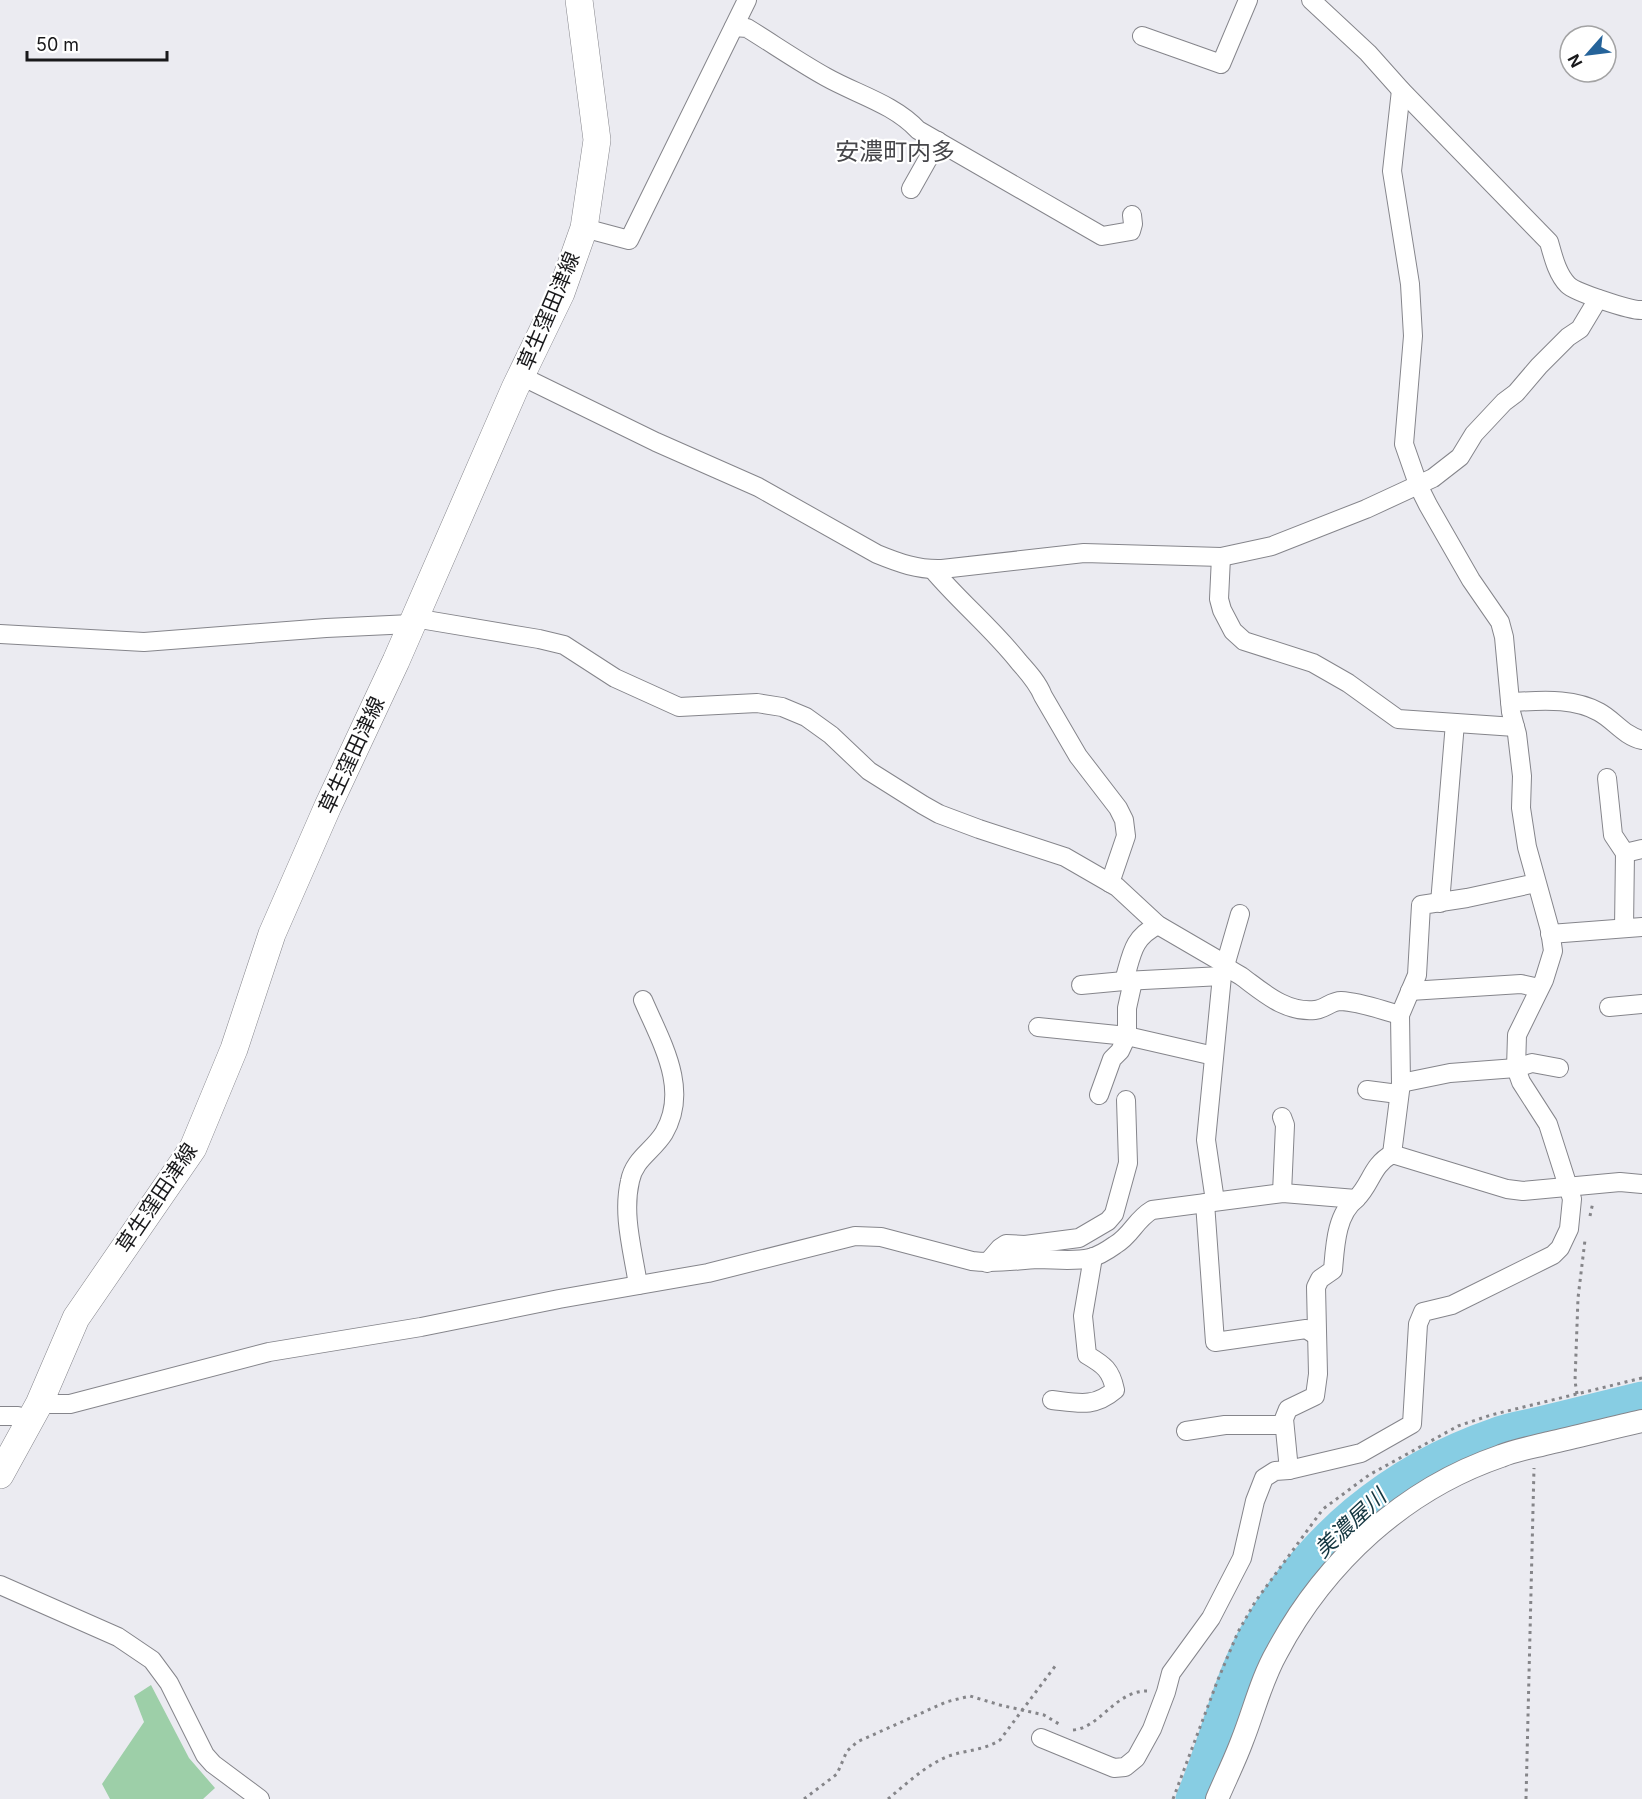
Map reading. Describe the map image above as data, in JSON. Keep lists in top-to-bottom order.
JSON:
{
  "streets": {
    "main road": ["草生窪田津線"]
  },
  "districts": ["安濃町内多"],
  "water": ["美濃屋川"],
  "scale_bar": "50 m",
  "north": "bottom left"
}
